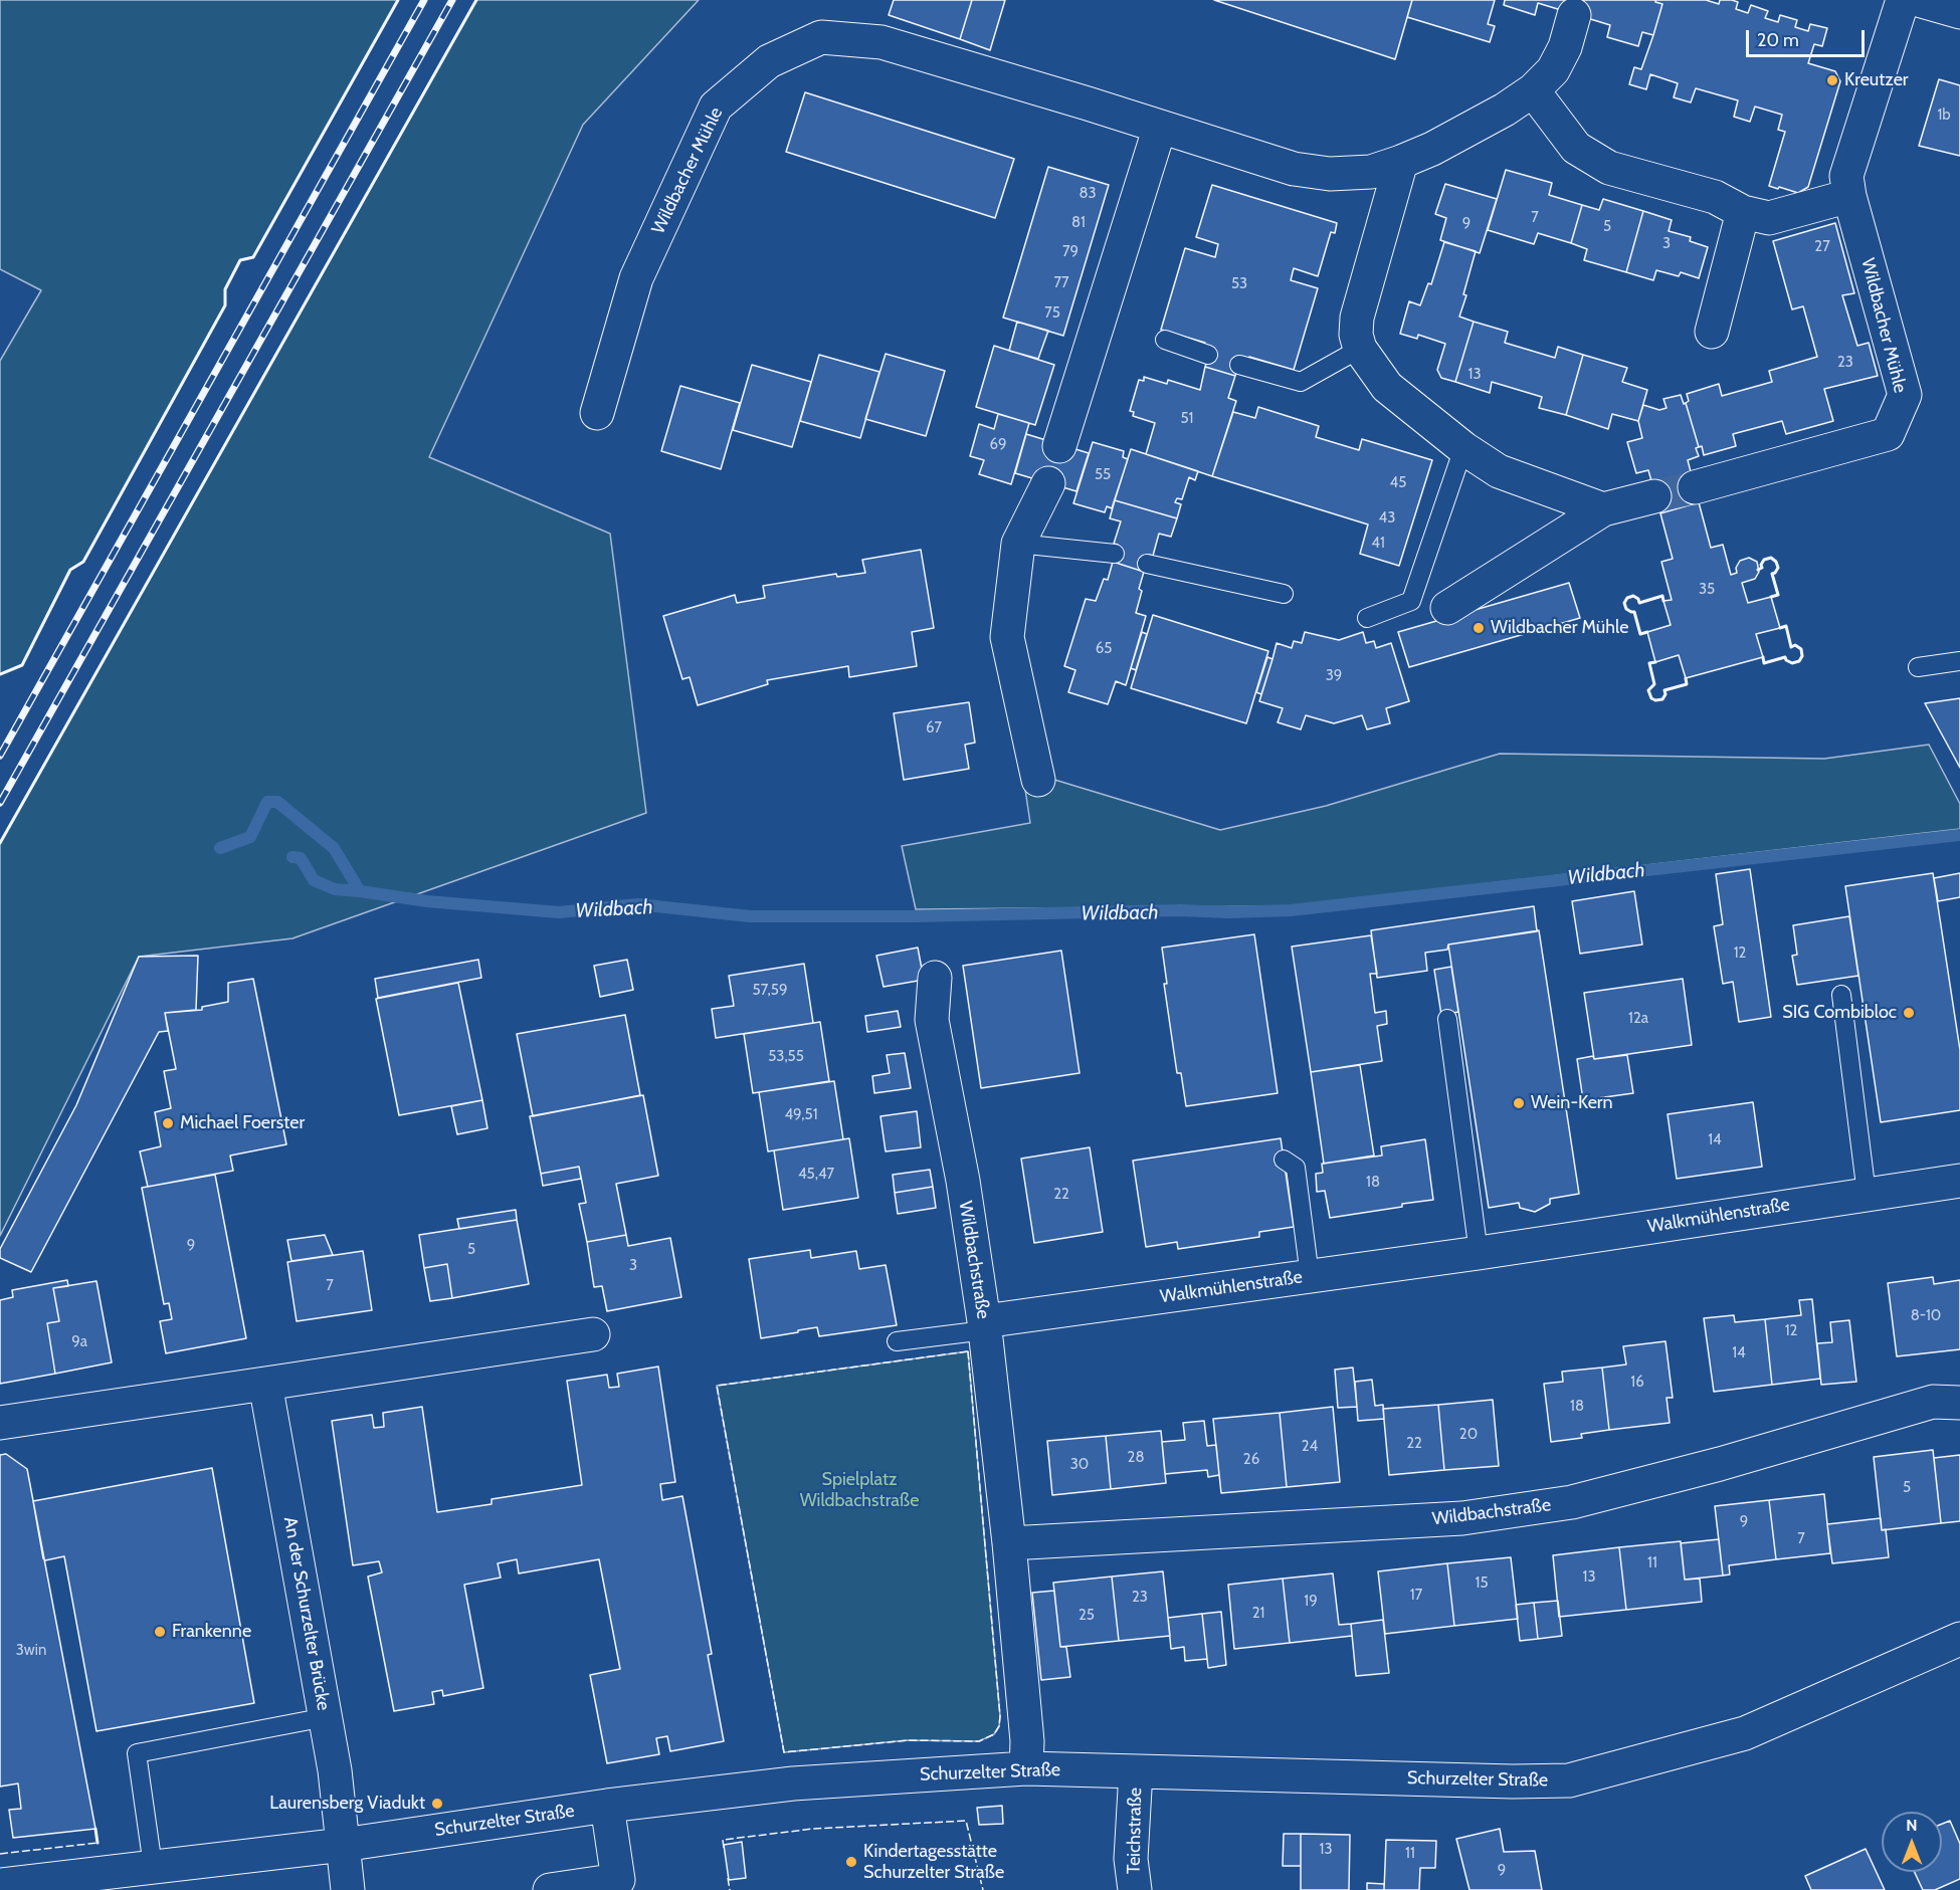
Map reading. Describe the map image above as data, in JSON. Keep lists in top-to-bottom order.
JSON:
{
  "streets": {
    "street": [
      "Wildbacher Mühle",
      "Walkmühlenstraße",
      "Wildbachstraße",
      "An der Schurzelter Brücke",
      "Schurzelter Straße",
      "Teichstraße"
    ]
  },
  "crossings": [
    ["Walkmühlenstraße", "Wildbachstraße"],
    ["Wildbachstraße", "Schurzelter Straße"],
    ["An der Schurzelter Brücke", "Schurzelter Straße"],
    ["Schurzelter Straße", "Teichstraße"]
  ],
  "water": ["Wildbach"],
  "parks": ["Spielplatz Wildbachstraße"],
  "places": [
    "Kreutzer",
    "Wildbacher Mühle",
    "SIG Combibloc",
    "Wein-Kern",
    "Michael Foerster",
    "Frankenne",
    "Laurensberg Viadukt",
    "Kindertagesstätte Schurzelter Straße"
  ],
  "house_numbers": [
    "1b",
    "83",
    "7",
    "81",
    "9",
    "5",
    "3",
    "27",
    "79",
    "77",
    "53",
    "75",
    "23",
    "13",
    "51",
    "69",
    "55",
    "45",
    "43",
    "41",
    "35",
    "65",
    "39",
    "67",
    "12",
    "57,59",
    "12a",
    "53,55",
    "49,51",
    "14",
    "45,47",
    "18",
    "22",
    "9",
    "5",
    "3",
    "7",
    "8-10",
    "12",
    "9a",
    "14",
    "16",
    "18",
    "20",
    "22",
    "24",
    "28",
    "26",
    "30",
    "5",
    "9",
    "7",
    "11",
    "13",
    "15",
    "17",
    "23",
    "19",
    "21",
    "25",
    "3win",
    "13",
    "11",
    "9"
  ],
  "scale_bar": "20 m",
  "north": "top"
}
